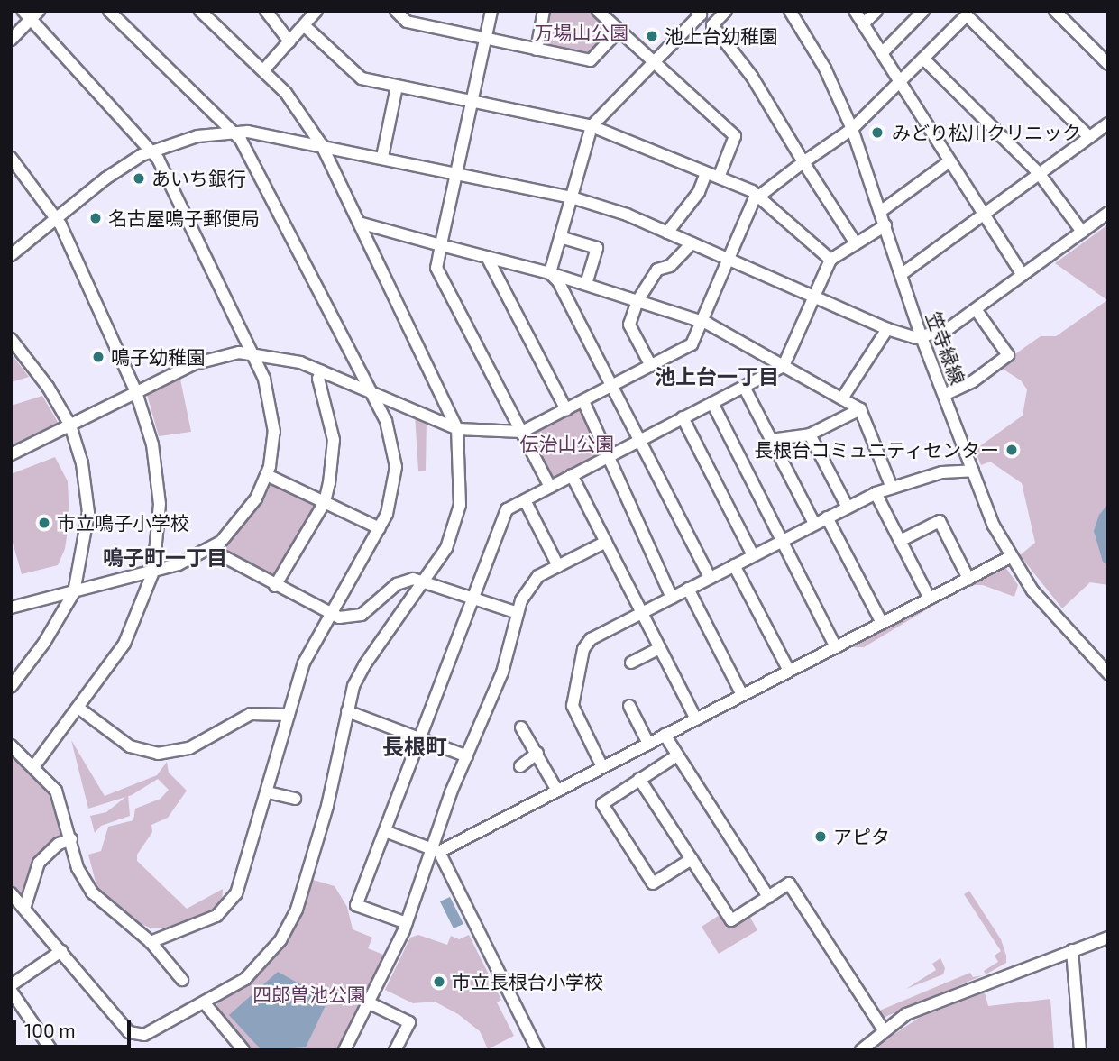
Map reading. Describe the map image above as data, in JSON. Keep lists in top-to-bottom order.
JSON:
{
  "streets": {
    "street": ["笠寺緑線"]
  },
  "districts": ["池上台一丁目", "鳴子町一丁目", "長根町"],
  "parks": ["万場山公園", "伝治山公園", "四郎曽池公園"],
  "places": [
    "池上台幼稚園",
    "みどり松川クリニック",
    "あいち銀行",
    "名古屋鳴子郵便局",
    "鳴子幼稚園",
    "長根台コミュニティセンター",
    "市立鳴子小学校",
    "アピタ",
    "市立長根台小学校"
  ],
  "scale_bar": "100 m"
}
